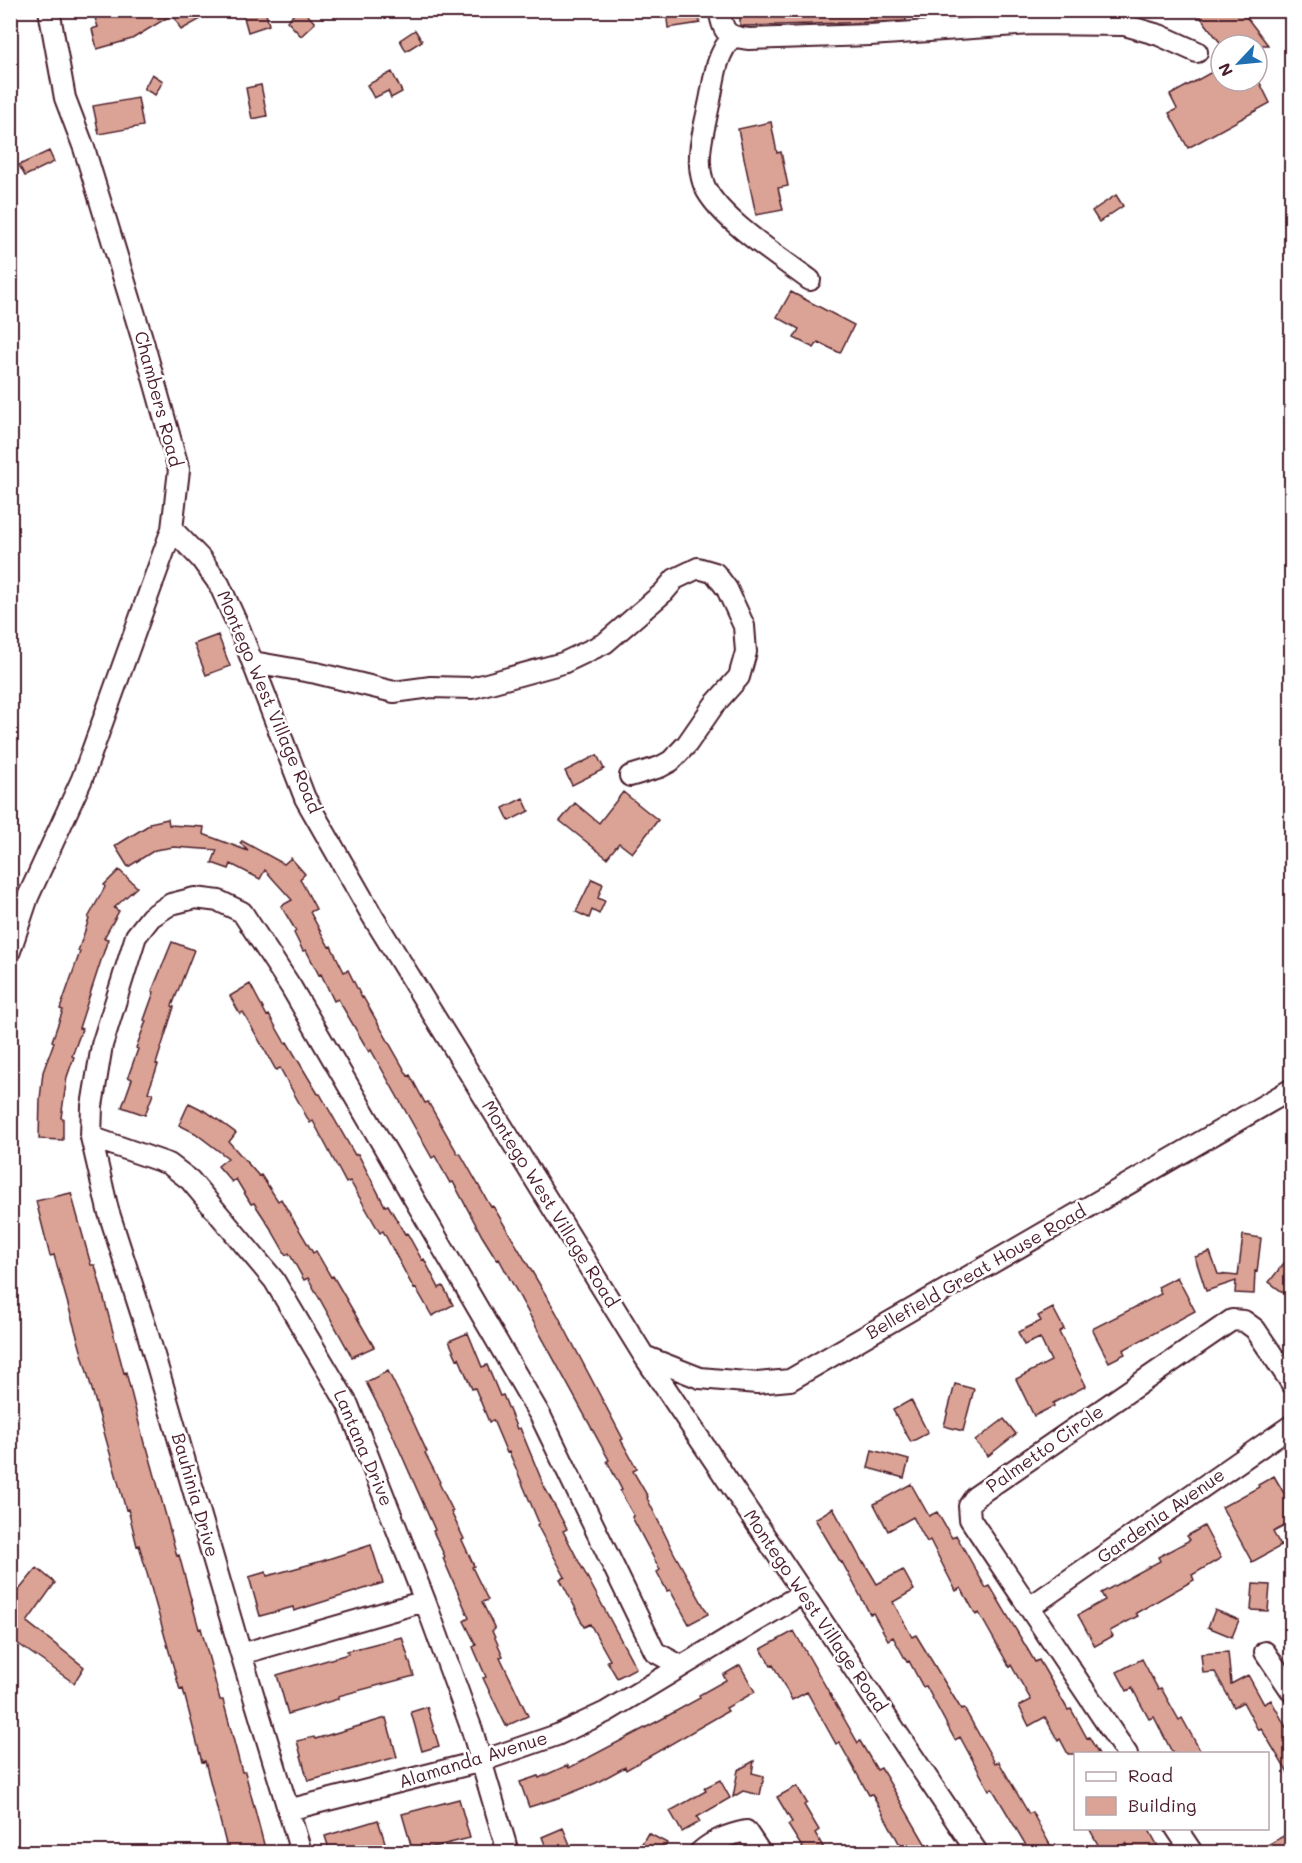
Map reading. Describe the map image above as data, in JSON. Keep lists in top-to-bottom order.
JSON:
{
  "streets": {
    "street": [
      "Chambers Road",
      "Montego West Village Road",
      "Bellefield Great House Road",
      "Lantana Drive",
      "Palmetto Circle",
      "Bauhinia Drive",
      "Gardenia Avenue",
      "Alamanda Avenue"
    ]
  },
  "crossings": [
    ["Chambers Road", "Montego West Village Road"],
    ["Montego West Village Road", "Bellefield Great House Road"],
    ["Montego West Village Road", "Alamanda Avenue"],
    ["Lantana Drive", "Bauhinia Drive"],
    ["Lantana Drive", "Alamanda Avenue"],
    ["Palmetto Circle", "Gardenia Avenue"],
    ["Bauhinia Drive", "Alamanda Avenue"]
  ],
  "legend": ["Road", "Building"],
  "north": "bottom left"
}
